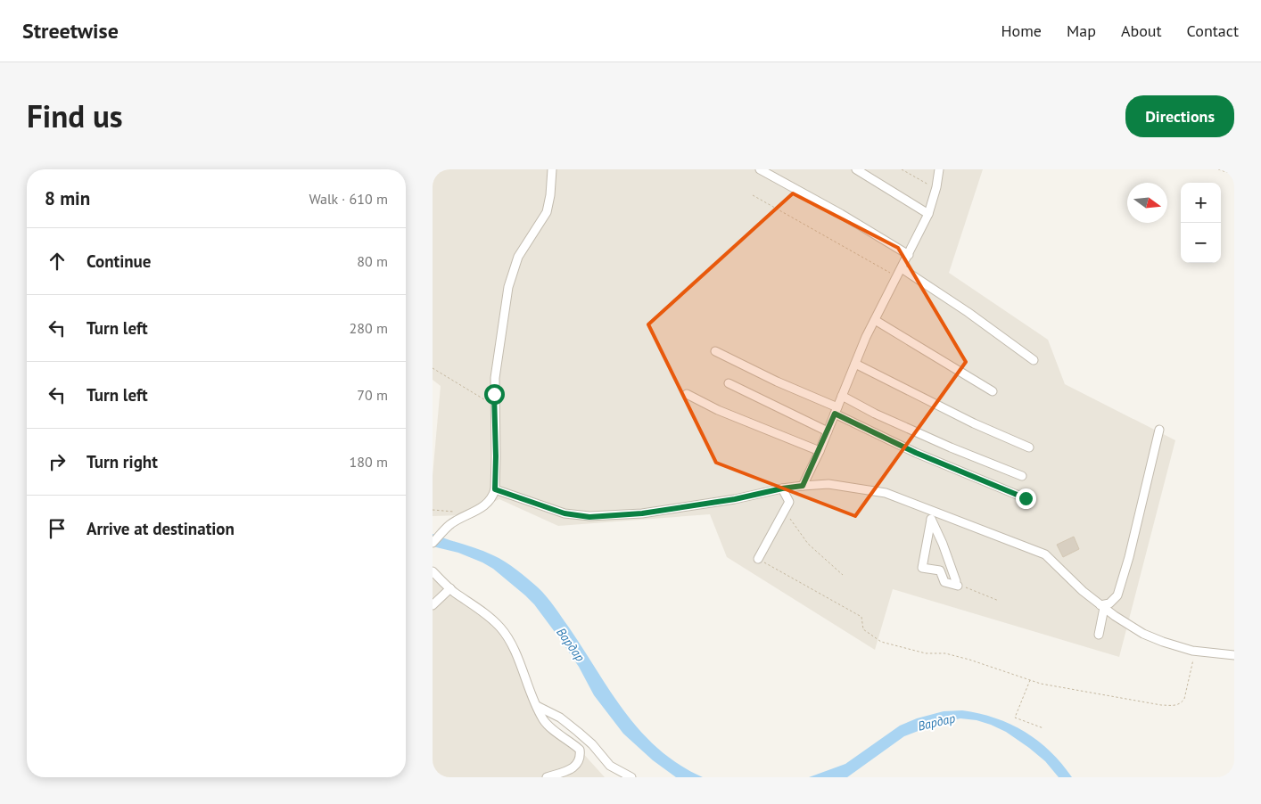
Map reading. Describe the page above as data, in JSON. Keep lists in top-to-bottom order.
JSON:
{
  "water": ["Вардар"],
  "north": "right",
  "page": {
    "header": "Streetwise",
    "nav": [
      "Home",
      "Map",
      "About",
      "Contact"
    ],
    "title": "Find us",
    "buttons": "Directions",
    "heading": ["8 min", "Walk · 610 m"],
    "map_buttons": ["+", "−"],
    "list": [
      ["Continue", "80 m"],
      ["Turn left", "280 m"],
      ["Turn left", "70 m"],
      ["Turn right", "180 m"],
      "Arrive at destination"
    ]
  }
}
